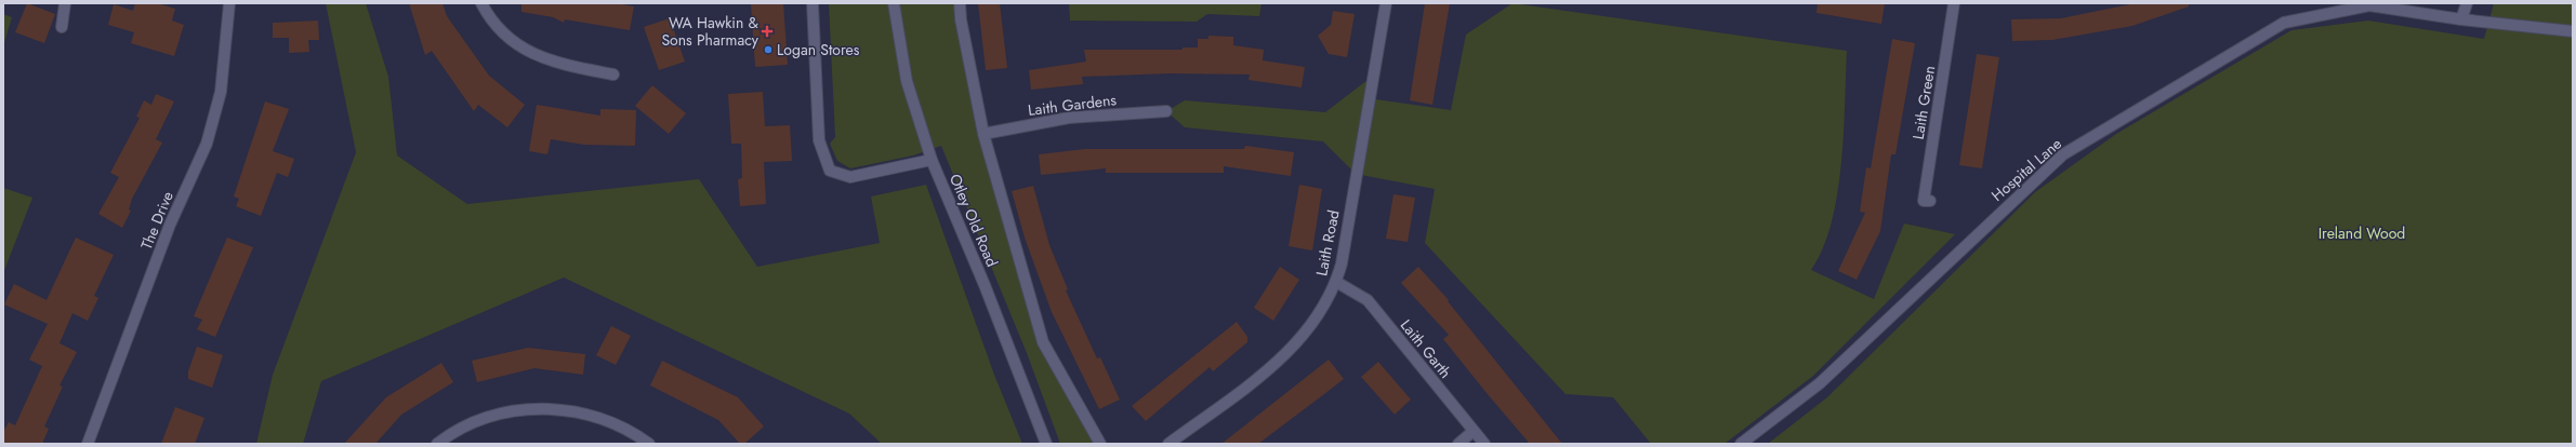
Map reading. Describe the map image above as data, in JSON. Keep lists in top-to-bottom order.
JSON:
{
  "streets": {
    "street": [
      "Laith Green",
      "Laith Gardens",
      "Hospital Lane",
      "The Drive",
      "Otley Old Road",
      "Laith Road",
      "Laith Garth"
    ]
  },
  "crossings": [
    ["Laith Gardens", "Otley Old Road"],
    ["Laith Road", "Laith Garth"]
  ],
  "parks": ["Ireland Wood"],
  "places": {
    "health": ["WA Hawkin & Sons Pharmacy"],
    "other": ["Logan Stores"]
  }
}
